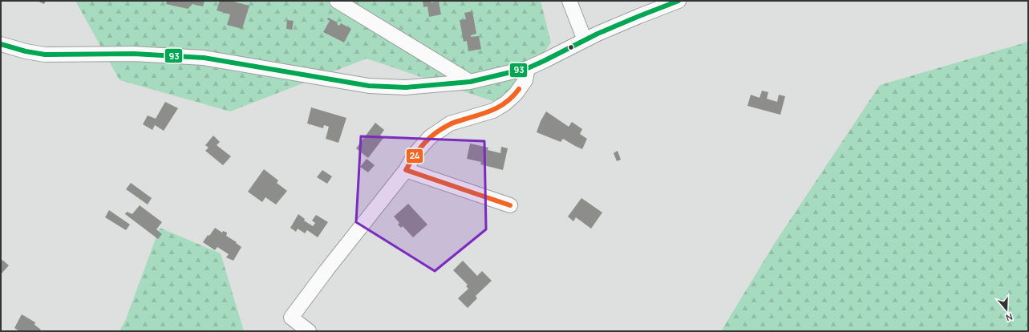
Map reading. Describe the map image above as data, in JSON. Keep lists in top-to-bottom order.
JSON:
{
  "lines": ["transit line 93", "transit line 24"],
  "north": "bottom"
}
